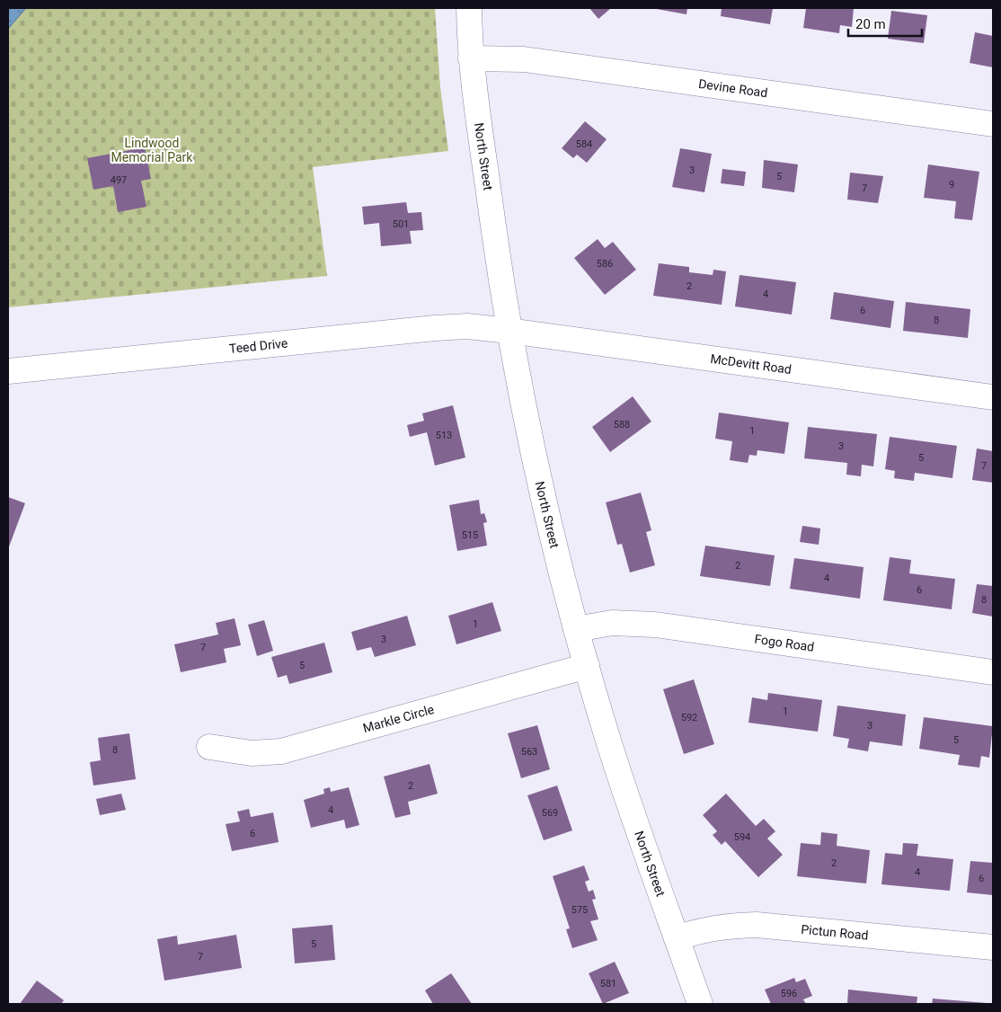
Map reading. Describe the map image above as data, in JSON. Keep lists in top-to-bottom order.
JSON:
{
  "streets": {
    "street": [
      "Devine Road",
      "North Street",
      "Teed Drive",
      "McDevitt Road",
      "Fogo Road",
      "Markle Circle",
      "Pictun Road"
    ]
  },
  "crossings": [
    ["Devine Road", "North Street"],
    ["North Street", "Teed Drive"],
    ["North Street", "McDevitt Road"],
    ["North Street", "Fogo Road"],
    ["North Street", "Markle Circle"],
    ["North Street", "Pictun Road"],
    ["Teed Drive", "McDevitt Road"]
  ],
  "parks": ["Lindwood Memorial Park"],
  "house_numbers": [
    "584",
    "3",
    "5",
    "497",
    "9",
    "7",
    "501",
    "586",
    "2",
    "4",
    "6",
    "8",
    "588",
    "1",
    "513",
    "3",
    "5",
    "7",
    "515",
    "2",
    "4",
    "6",
    "8",
    "1",
    "3",
    "7",
    "5",
    "1",
    "592",
    "3",
    "5",
    "8",
    "563",
    "2",
    "4",
    "569",
    "6",
    "594",
    "2",
    "4",
    "6",
    "575",
    "5",
    "7",
    "581",
    "596"
  ],
  "scale_bar": "20 m"
}
